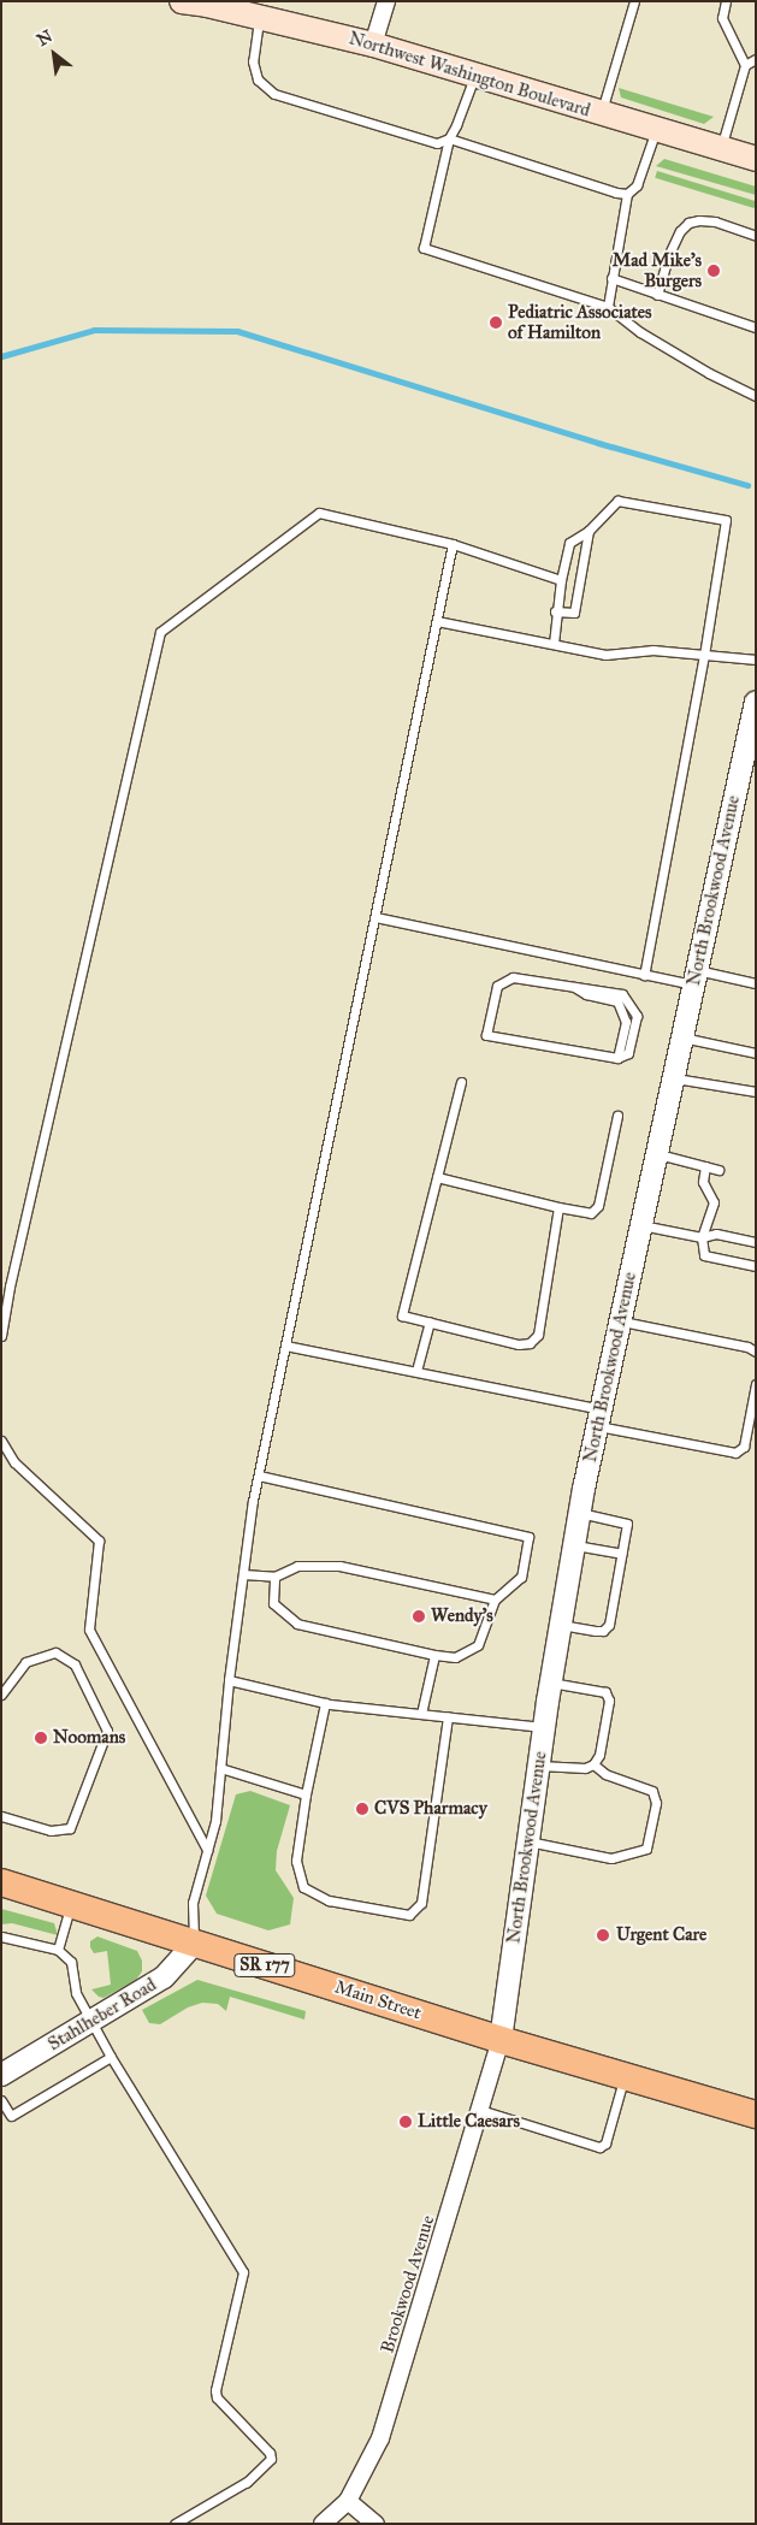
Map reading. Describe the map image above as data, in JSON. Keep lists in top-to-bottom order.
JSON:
{
  "streets": {
    "main road": ["Northwest Washington Boulevard", "SR 177", "Main Street"],
    "street": ["North Brookwood Avenue", "Stahlheber Road", "Brookwood Avenue"]
  },
  "crossings": [
    ["North Brookwood Avenue", "Main Street"],
    ["North Brookwood Avenue", "Brookwood Avenue"],
    ["Main Street", "Stahlheber Road"],
    ["Main Street", "Brookwood Avenue"]
  ],
  "places": [
    "Mad Mike's Burgers",
    "Pediatric Associates of Hamilton",
    "Wendy's",
    "Noomans",
    "CVS Pharmacy",
    "Urgent Care",
    "Little Caesars"
  ],
  "north": "top left"
}
